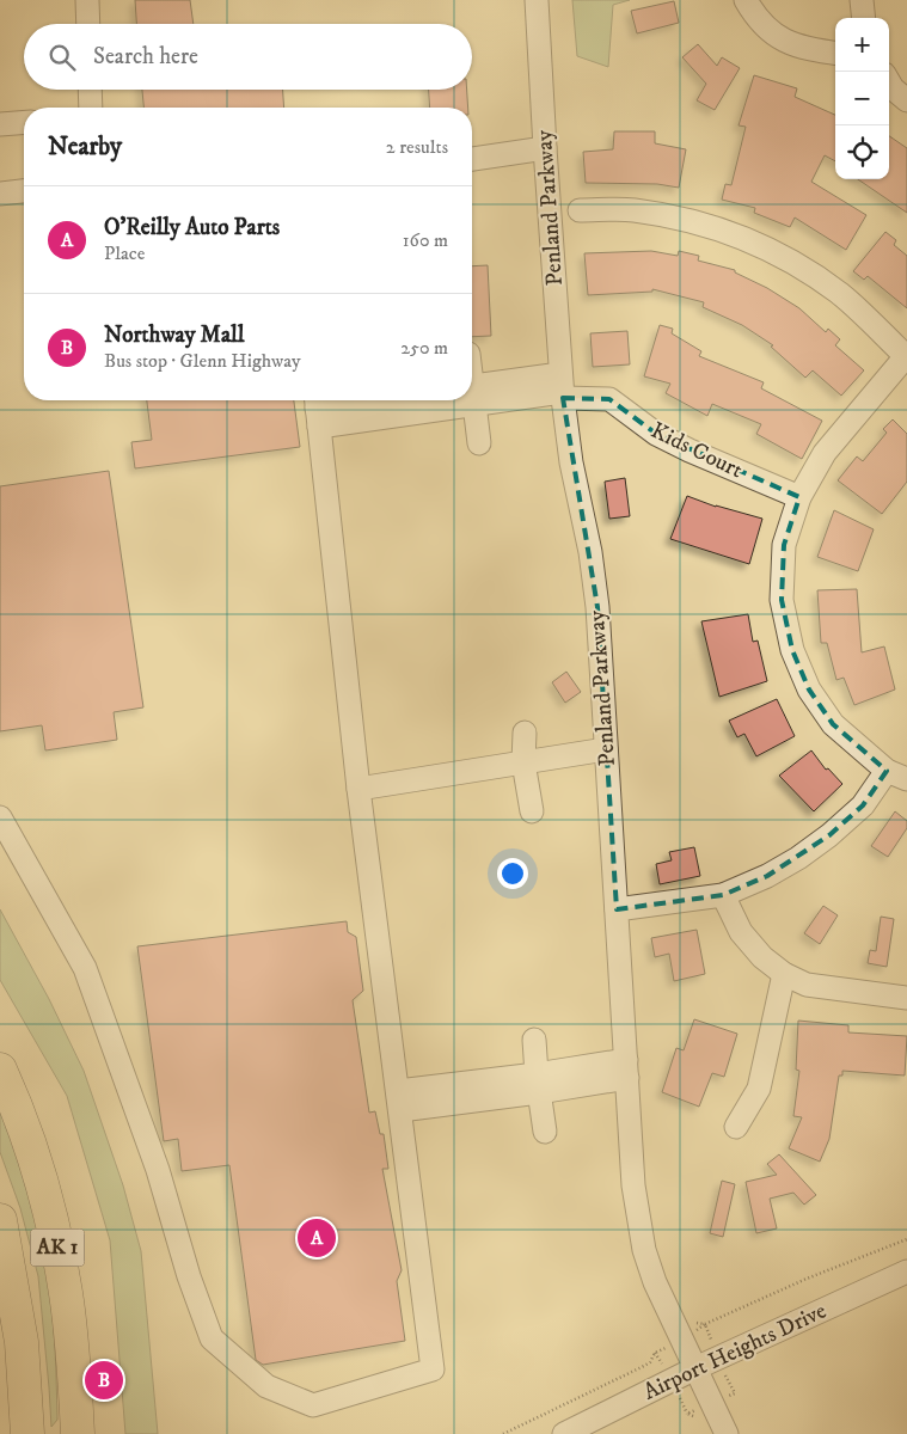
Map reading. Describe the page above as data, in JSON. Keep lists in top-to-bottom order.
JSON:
{
  "streets": {
    "highway": ["AK 1"],
    "street": ["Penland Parkway", "Kids Court", "Airport Heights Drive"]
  },
  "crossings": [
    ["Penland Parkway", "Kids Court"],
    ["Penland Parkway", "Airport Heights Drive"]
  ],
  "page": {
    "map_buttons": ["+", "−"],
    "search": "Search here",
    "heading": ["Nearby", "2 results"],
    "list": [
      {
        "mark": "A",
        "name": "O'Reilly Auto Parts",
        "note": "Place",
        "value": "160 m"
      },
      {
        "mark": "B",
        "name": "Northway Mall",
        "note": "Bus stop · Glenn Highway",
        "value": "250 m"
      }
    ],
    "pins": ["A", "B"]
  }
}
